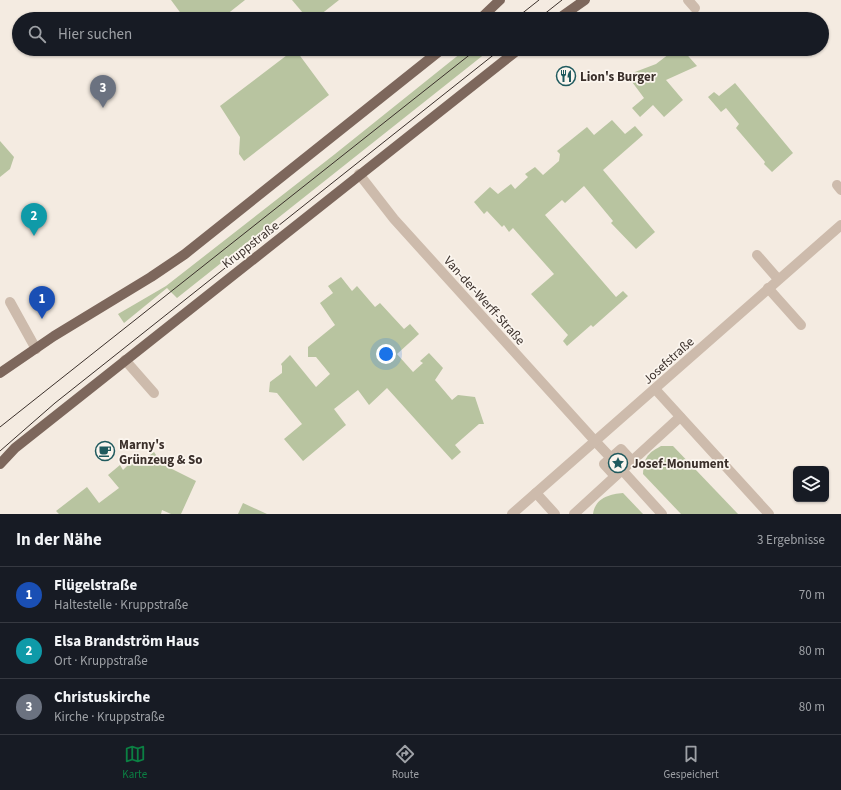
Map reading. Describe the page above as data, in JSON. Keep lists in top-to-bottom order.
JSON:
{
  "streets": {
    "main road": ["Kruppstraße"],
    "street": ["Van-der-Werff-Straße", "Josefstraße"]
  },
  "crossings": [
    ["Kruppstraße", "Van-der-Werff-Straße"],
    ["Van-der-Werff-Straße", "Josefstraße"]
  ],
  "places": {
    "restaurant": ["Lion's Burger"],
    "cafe": ["Marny's Grünzeug & So"],
    "place": ["Josef-Monument"]
  },
  "page": {
    "search": "Hier suchen",
    "pins": ["3", "2", "1"],
    "heading": ["In der Nähe", "3 Ergebnisse"],
    "list": [
      {
        "mark": "1",
        "name": "Flügelstraße",
        "note": "Haltestelle · Kruppstraße",
        "value": "70 m"
      },
      {
        "mark": "2",
        "name": "Elsa Brandström Haus",
        "note": "Ort · Kruppstraße",
        "value": "80 m"
      },
      {
        "mark": "3",
        "name": "Christuskirche",
        "note": "Kirche · Kruppstraße",
        "value": "80 m"
      }
    ],
    "nav": ["Karte", "Route", "Gespeichert"]
  }
}
